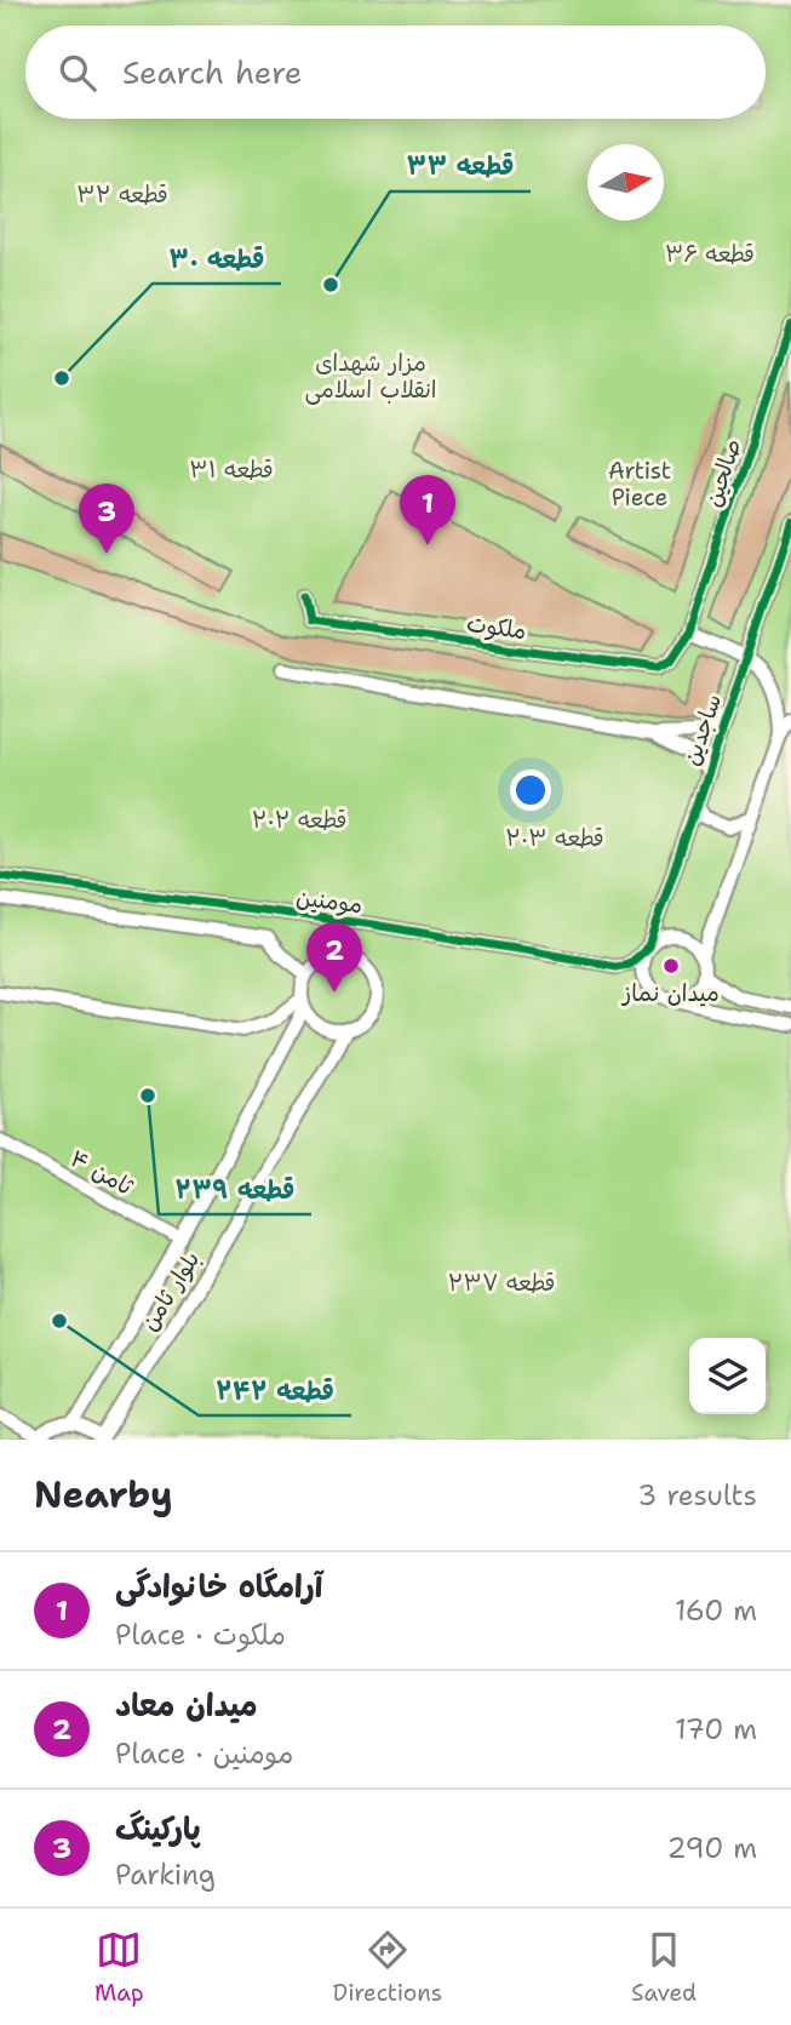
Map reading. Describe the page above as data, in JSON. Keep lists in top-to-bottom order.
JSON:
{
  "streets": {
    "street": [
      "صالحین",
      "ملکوت",
      "ساجدین",
      "مومنین",
      "ثامن ۴",
      "بلوار ثامن"
    ]
  },
  "crossings": [
    ["صالحین", "ملکوت"],
    ["ساجدین", "مومنین"],
    ["ثامن ۴", "بلوار ثامن"]
  ],
  "parks": [
    "قطعه ۳۲",
    "قطعه ۳۶",
    "مزار شهدای انقلاب اسلامی",
    "قطعه ۳۱",
    "Artist Piece",
    "قطعه ۲۰۲",
    "قطعه ۲۰۳",
    "قطعه ۲۳۷"
  ],
  "places": [
    "قطعه ۳۳",
    "قطعه ۳۰",
    "میدان نماز",
    "قطعه ۲۳۹",
    "قطعه ۲۴۲"
  ],
  "north": "right",
  "page": {
    "search": "Search here",
    "pins": ["1", "3", "2"],
    "heading": ["Nearby", "3 results"],
    "list": [
      {
        "mark": "1",
        "name": "آرامگاه خانوادگی",
        "note": "Place · ملکوت",
        "value": "160 m"
      },
      {
        "mark": "2",
        "name": "میدان معاد",
        "note": "Place · مومنین",
        "value": "170 m"
      },
      {
        "mark": "3",
        "name": "پارکینگ",
        "note": "Parking",
        "value": "290 m"
      }
    ],
    "nav": ["Map", "Directions", "Saved"]
  }
}
